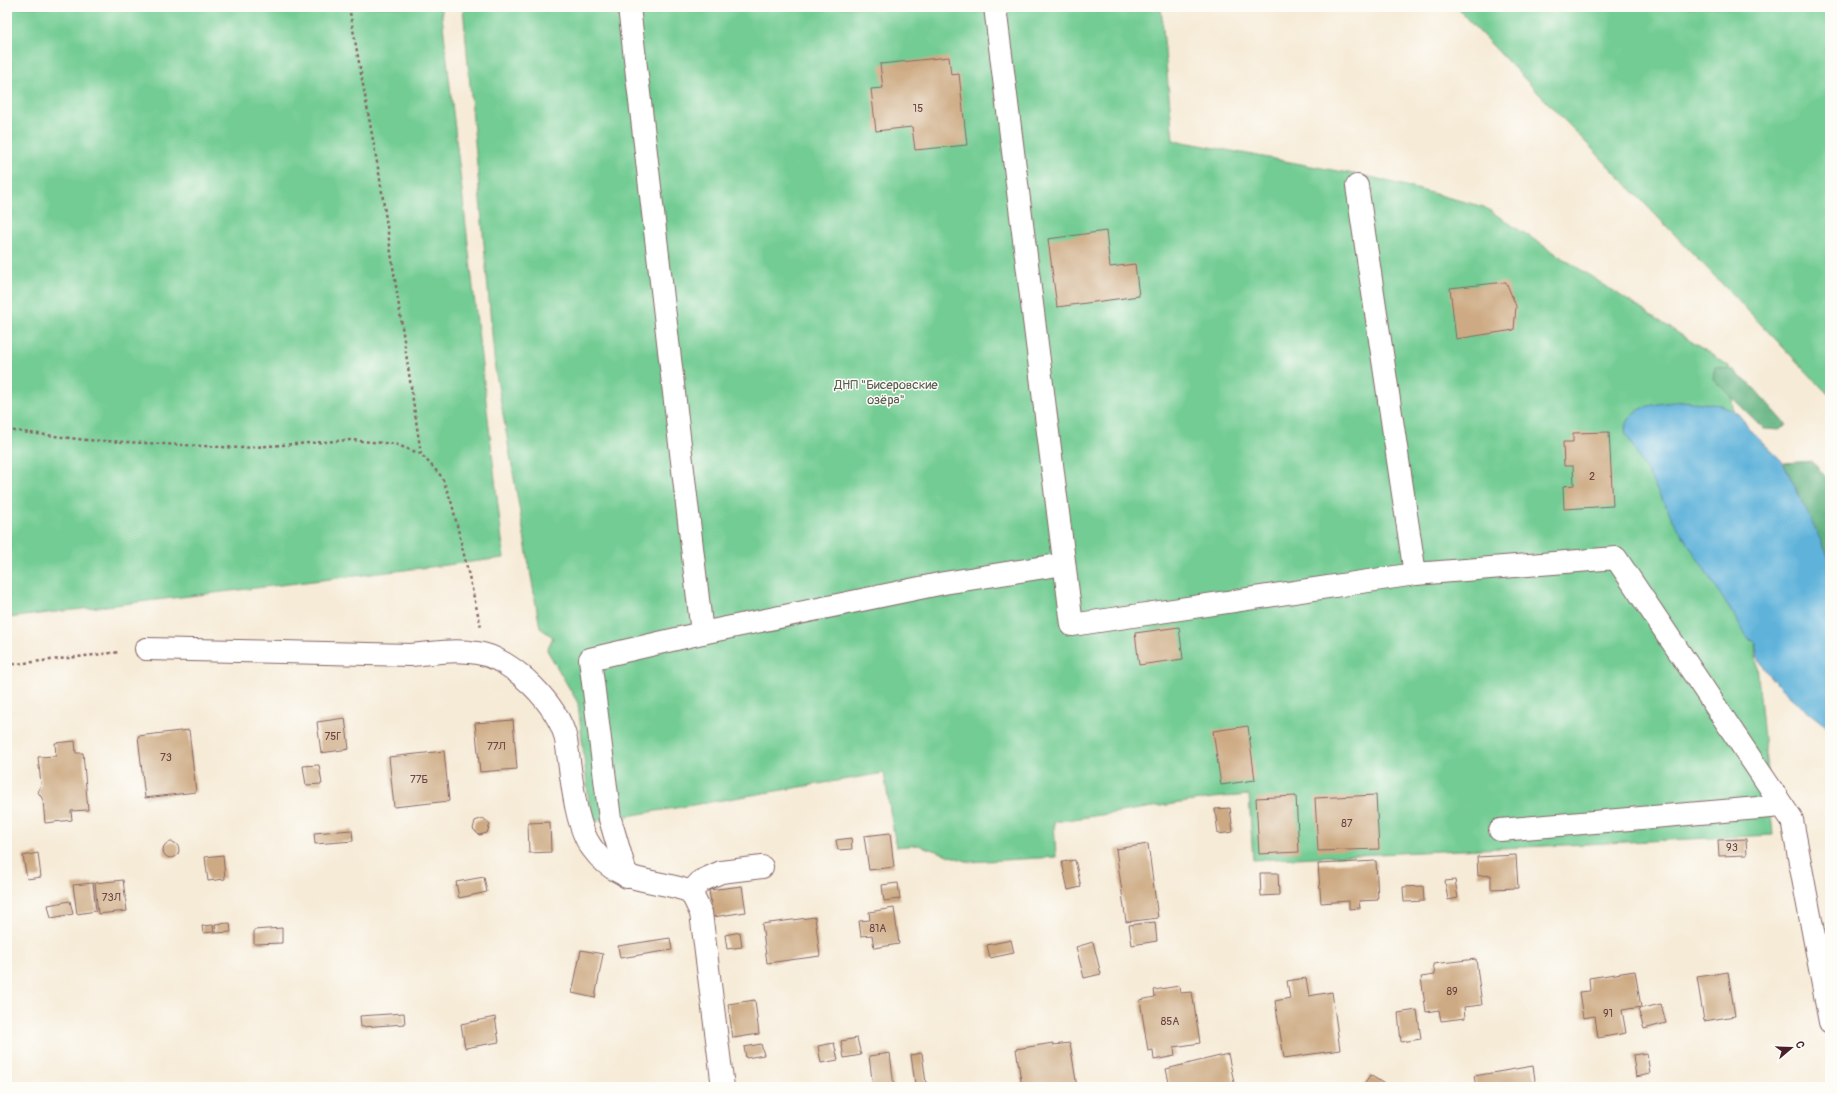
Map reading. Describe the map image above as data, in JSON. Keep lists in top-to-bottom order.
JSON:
{
  "parks": ["ДНП \"Бисеровские озёра\""],
  "house_numbers": [
    "15",
    "2",
    "75Г",
    "77Л",
    "73",
    "77Б",
    "87",
    "93",
    "73Л",
    "81А",
    "89",
    "91",
    "85А"
  ],
  "north": "right"
}
